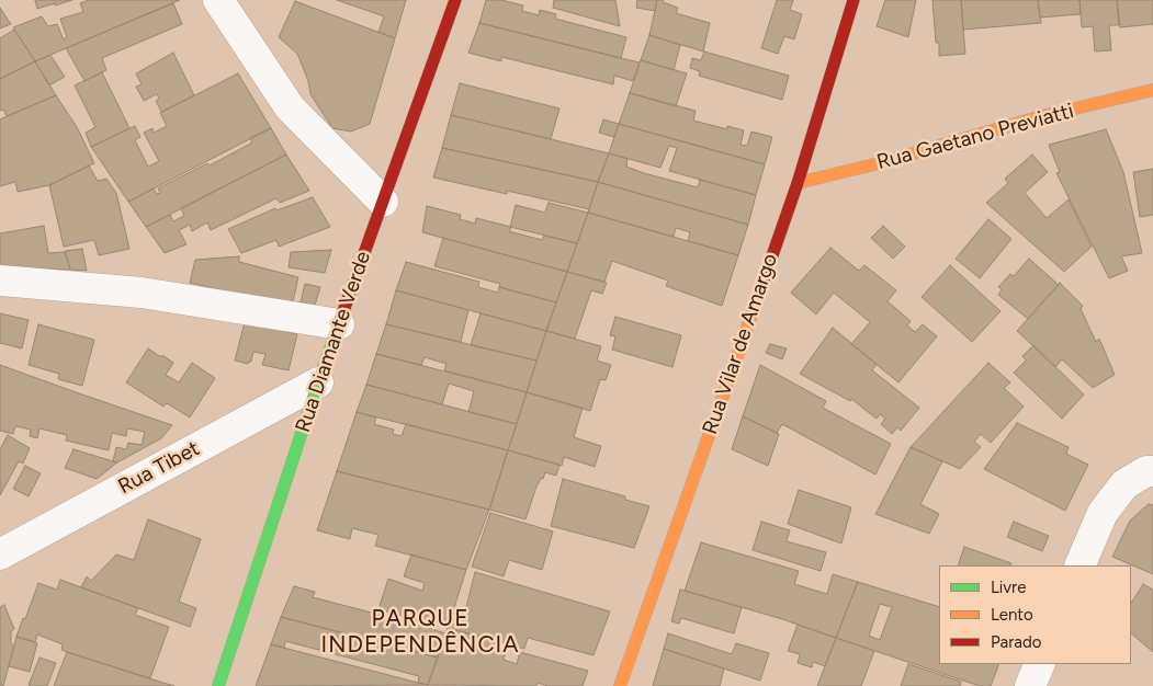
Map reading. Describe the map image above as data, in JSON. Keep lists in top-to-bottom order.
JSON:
{
  "streets": {
    "street": [
      "Rua Gaetano Previatti",
      "Rua Diamante Verde",
      "Rua Vilar de Amargo",
      "Rua Tibet"
    ]
  },
  "crossings": [
    ["Rua Gaetano Previatti", "Rua Vilar de Amargo"],
    ["Rua Diamante Verde", "Rua Tibet"]
  ],
  "districts": ["PARQUE INDEPENDÊNCIA"],
  "legend": ["Livre", "Lento", "Parado"]
}
